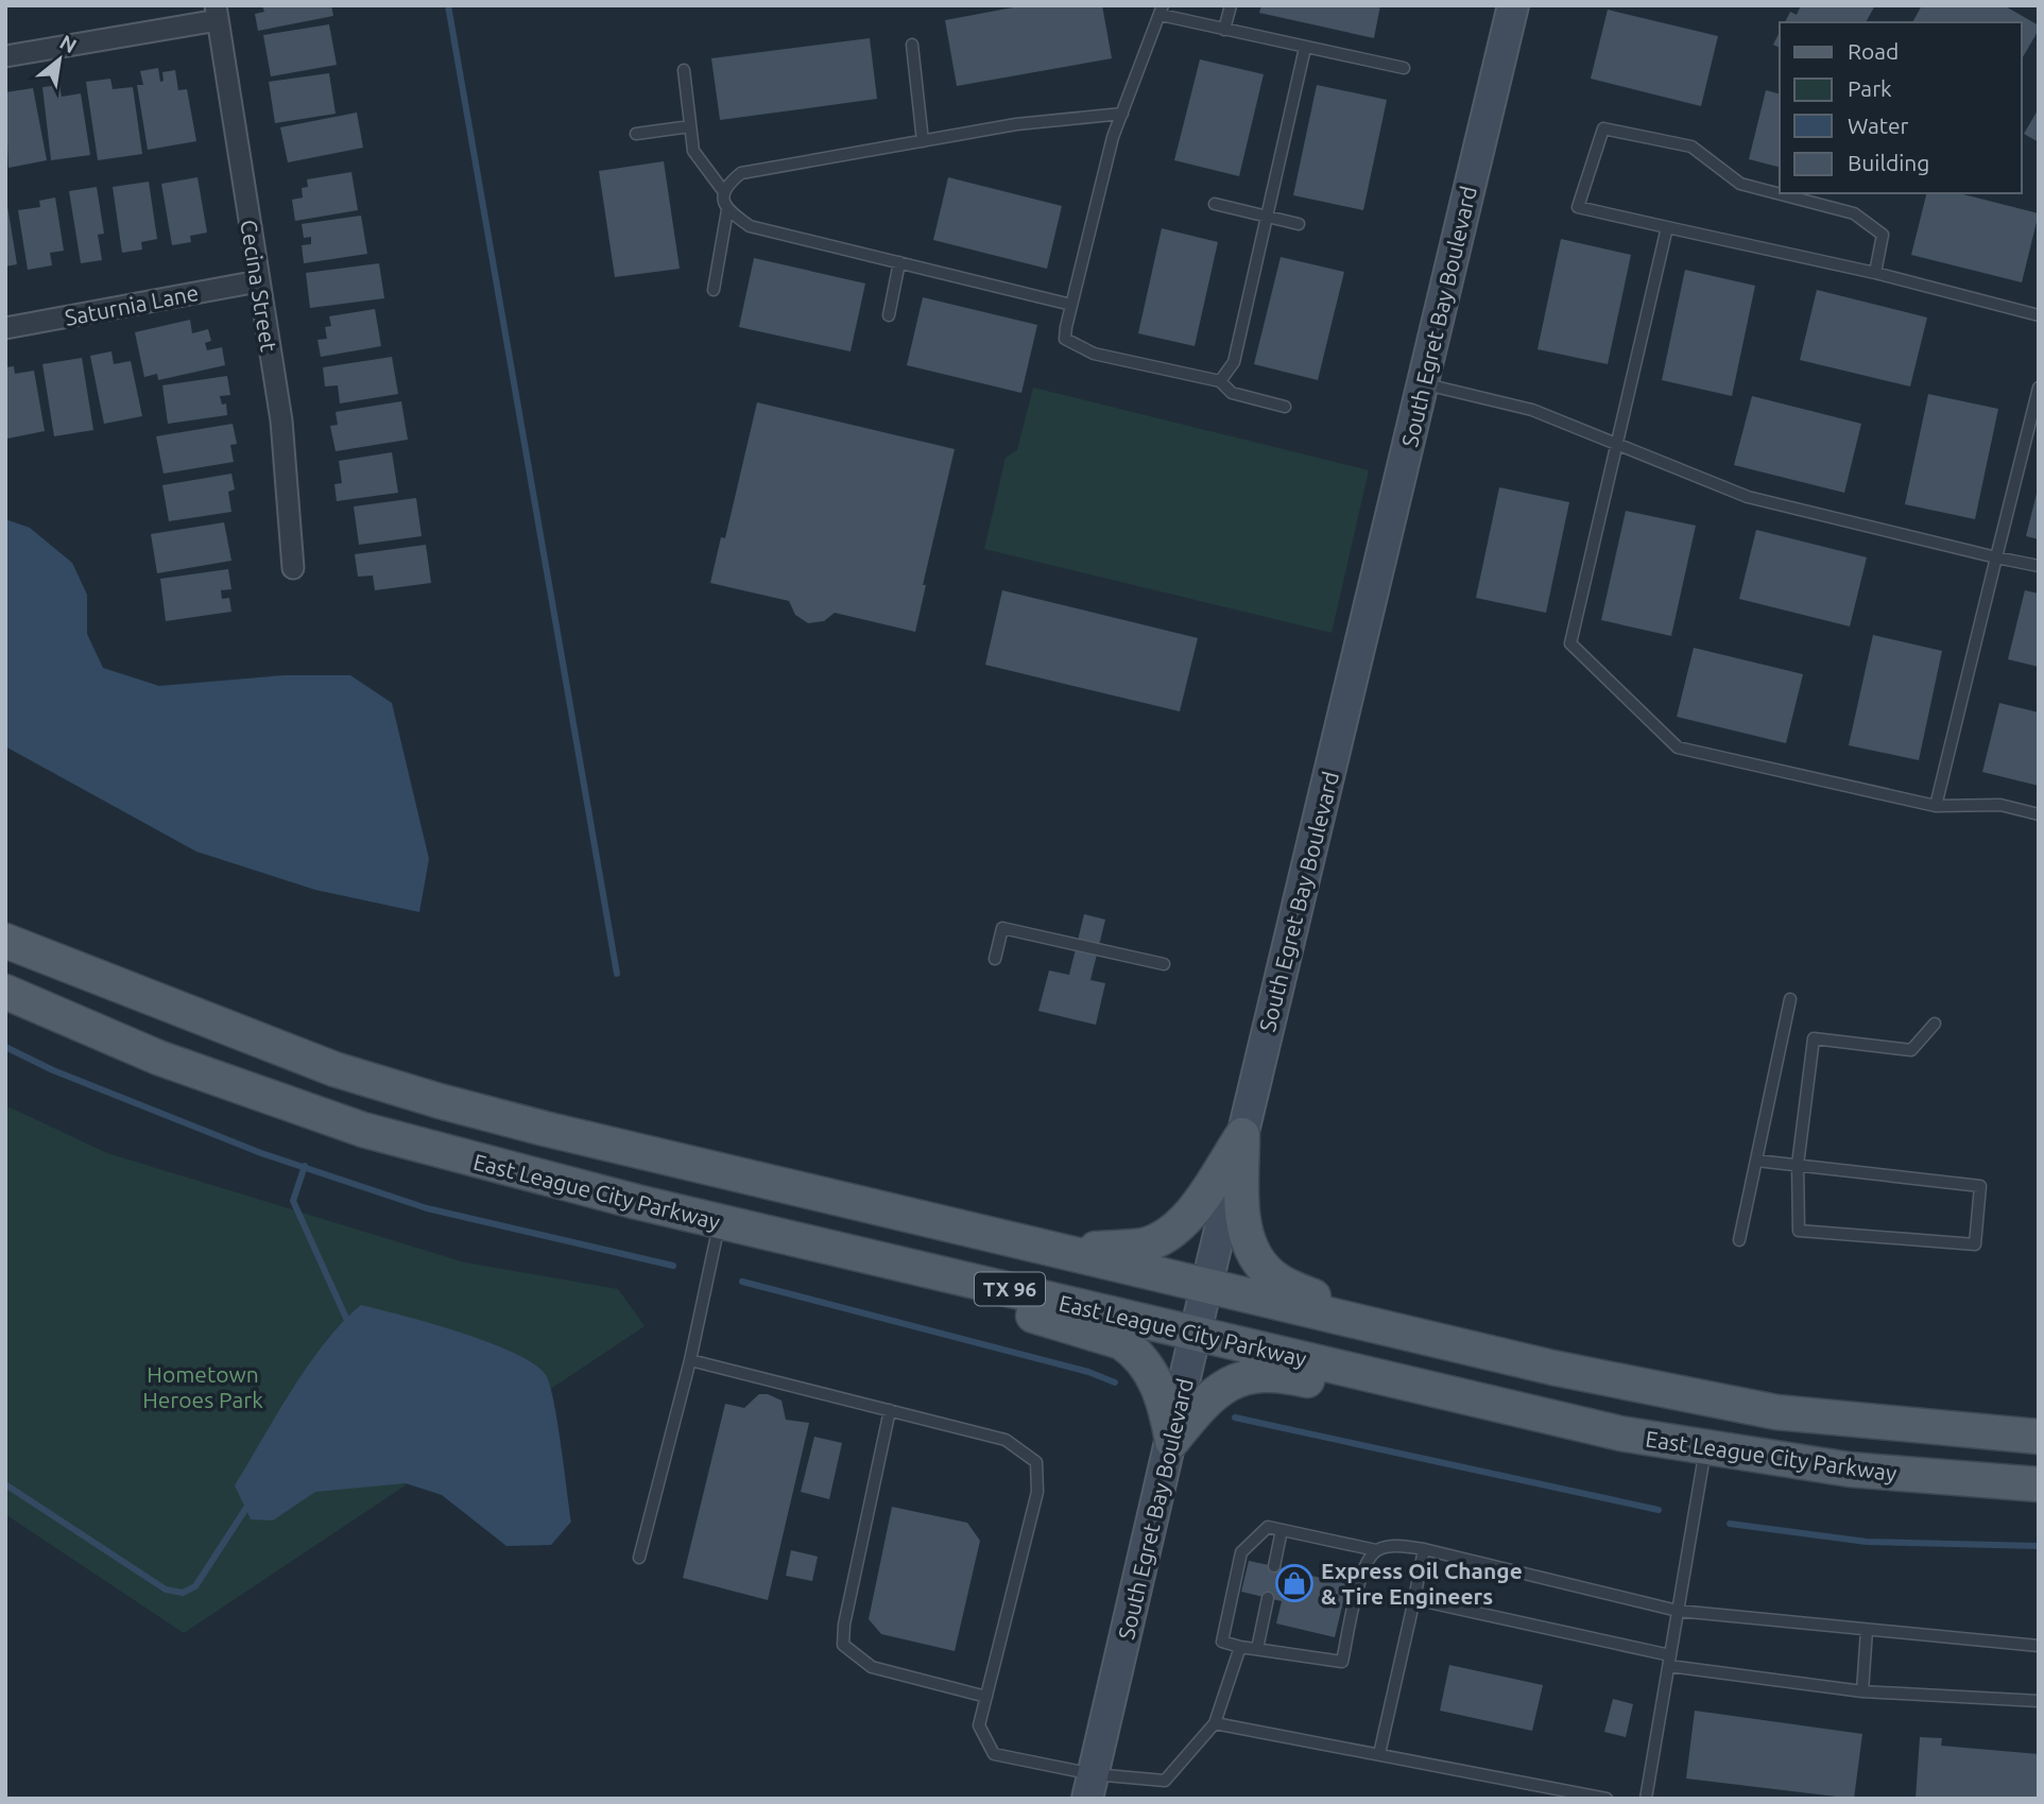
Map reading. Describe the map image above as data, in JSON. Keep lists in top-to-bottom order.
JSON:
{
  "streets": {
    "main road": ["South Egret Bay Boulevard", "East League City Parkway", "TX 96"],
    "street": ["Cecina Street", "Saturnia Lane"]
  },
  "crossings": [
    ["Cecina Street", "Saturnia Lane"],
    ["South Egret Bay Boulevard", "East League City Parkway"]
  ],
  "parks": ["Hometown Heroes Park"],
  "places": {
    "shop": ["Express Oil Change & Tire Engineers"]
  },
  "legend": [
    "Road",
    "Park",
    "Water",
    "Building"
  ],
  "north": "top right"
}
